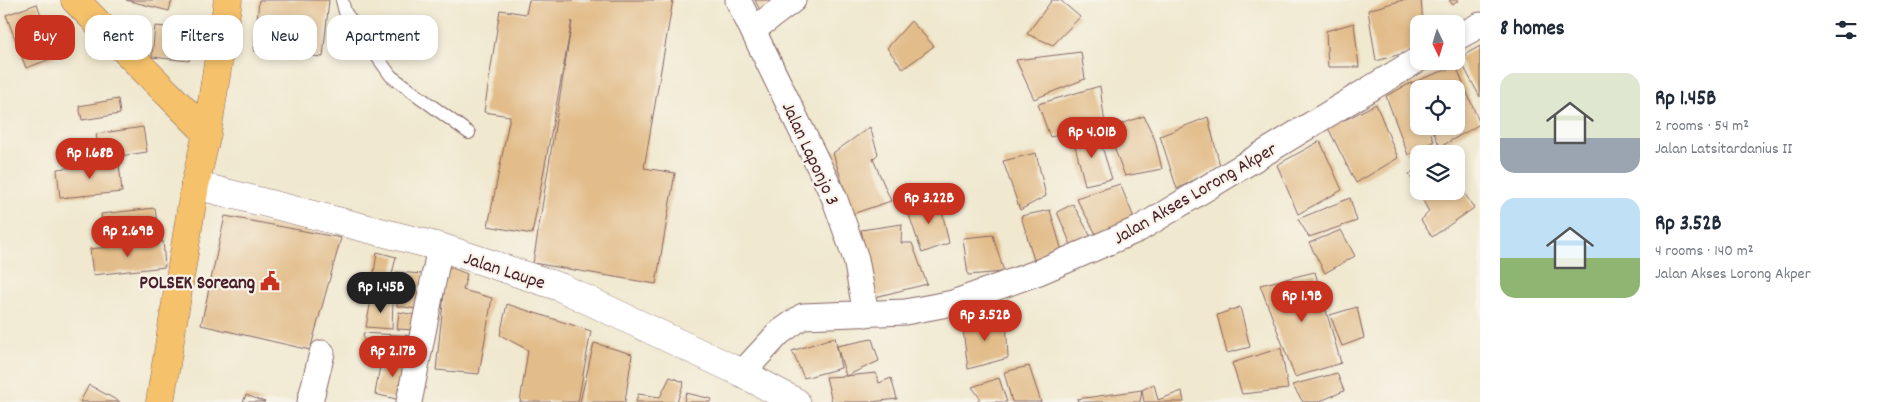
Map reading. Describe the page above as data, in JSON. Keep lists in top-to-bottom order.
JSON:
{
  "streets": {
    "street": ["Jalan Laponjo 3", "Jalan Akses Lorong Akper", "Jalan Laupe"]
  },
  "crossings": [
    ["Jalan Laponjo 3", "Jalan Akses Lorong Akper"],
    ["Jalan Akses Lorong Akper", "Jalan Laupe"]
  ],
  "places": {
    "public building": ["POLSEK Soreang"]
  },
  "north": "bottom",
  "page": {
    "heading": "8 homes",
    "chip": [
      "Buy",
      "Rent",
      "Filters",
      "New",
      "Apartment"
    ],
    "list": [
      {
        "name": "Rp 1.45B",
        "note": "2 rooms · 54 m² · Jalan Latsitardanius II"
      },
      {
        "name": "Rp 3.52B",
        "note": "4 rooms · 140 m² · Jalan Akses Lorong Akper"
      }
    ],
    "price": [
      "Rp 4.01B",
      "Rp 1.68B",
      "Rp 3.22B",
      "Rp 2.69B",
      "Rp 1.45B",
      "Rp 1.9B",
      "Rp 3.52B",
      "Rp 2.17B"
    ]
  }
}
